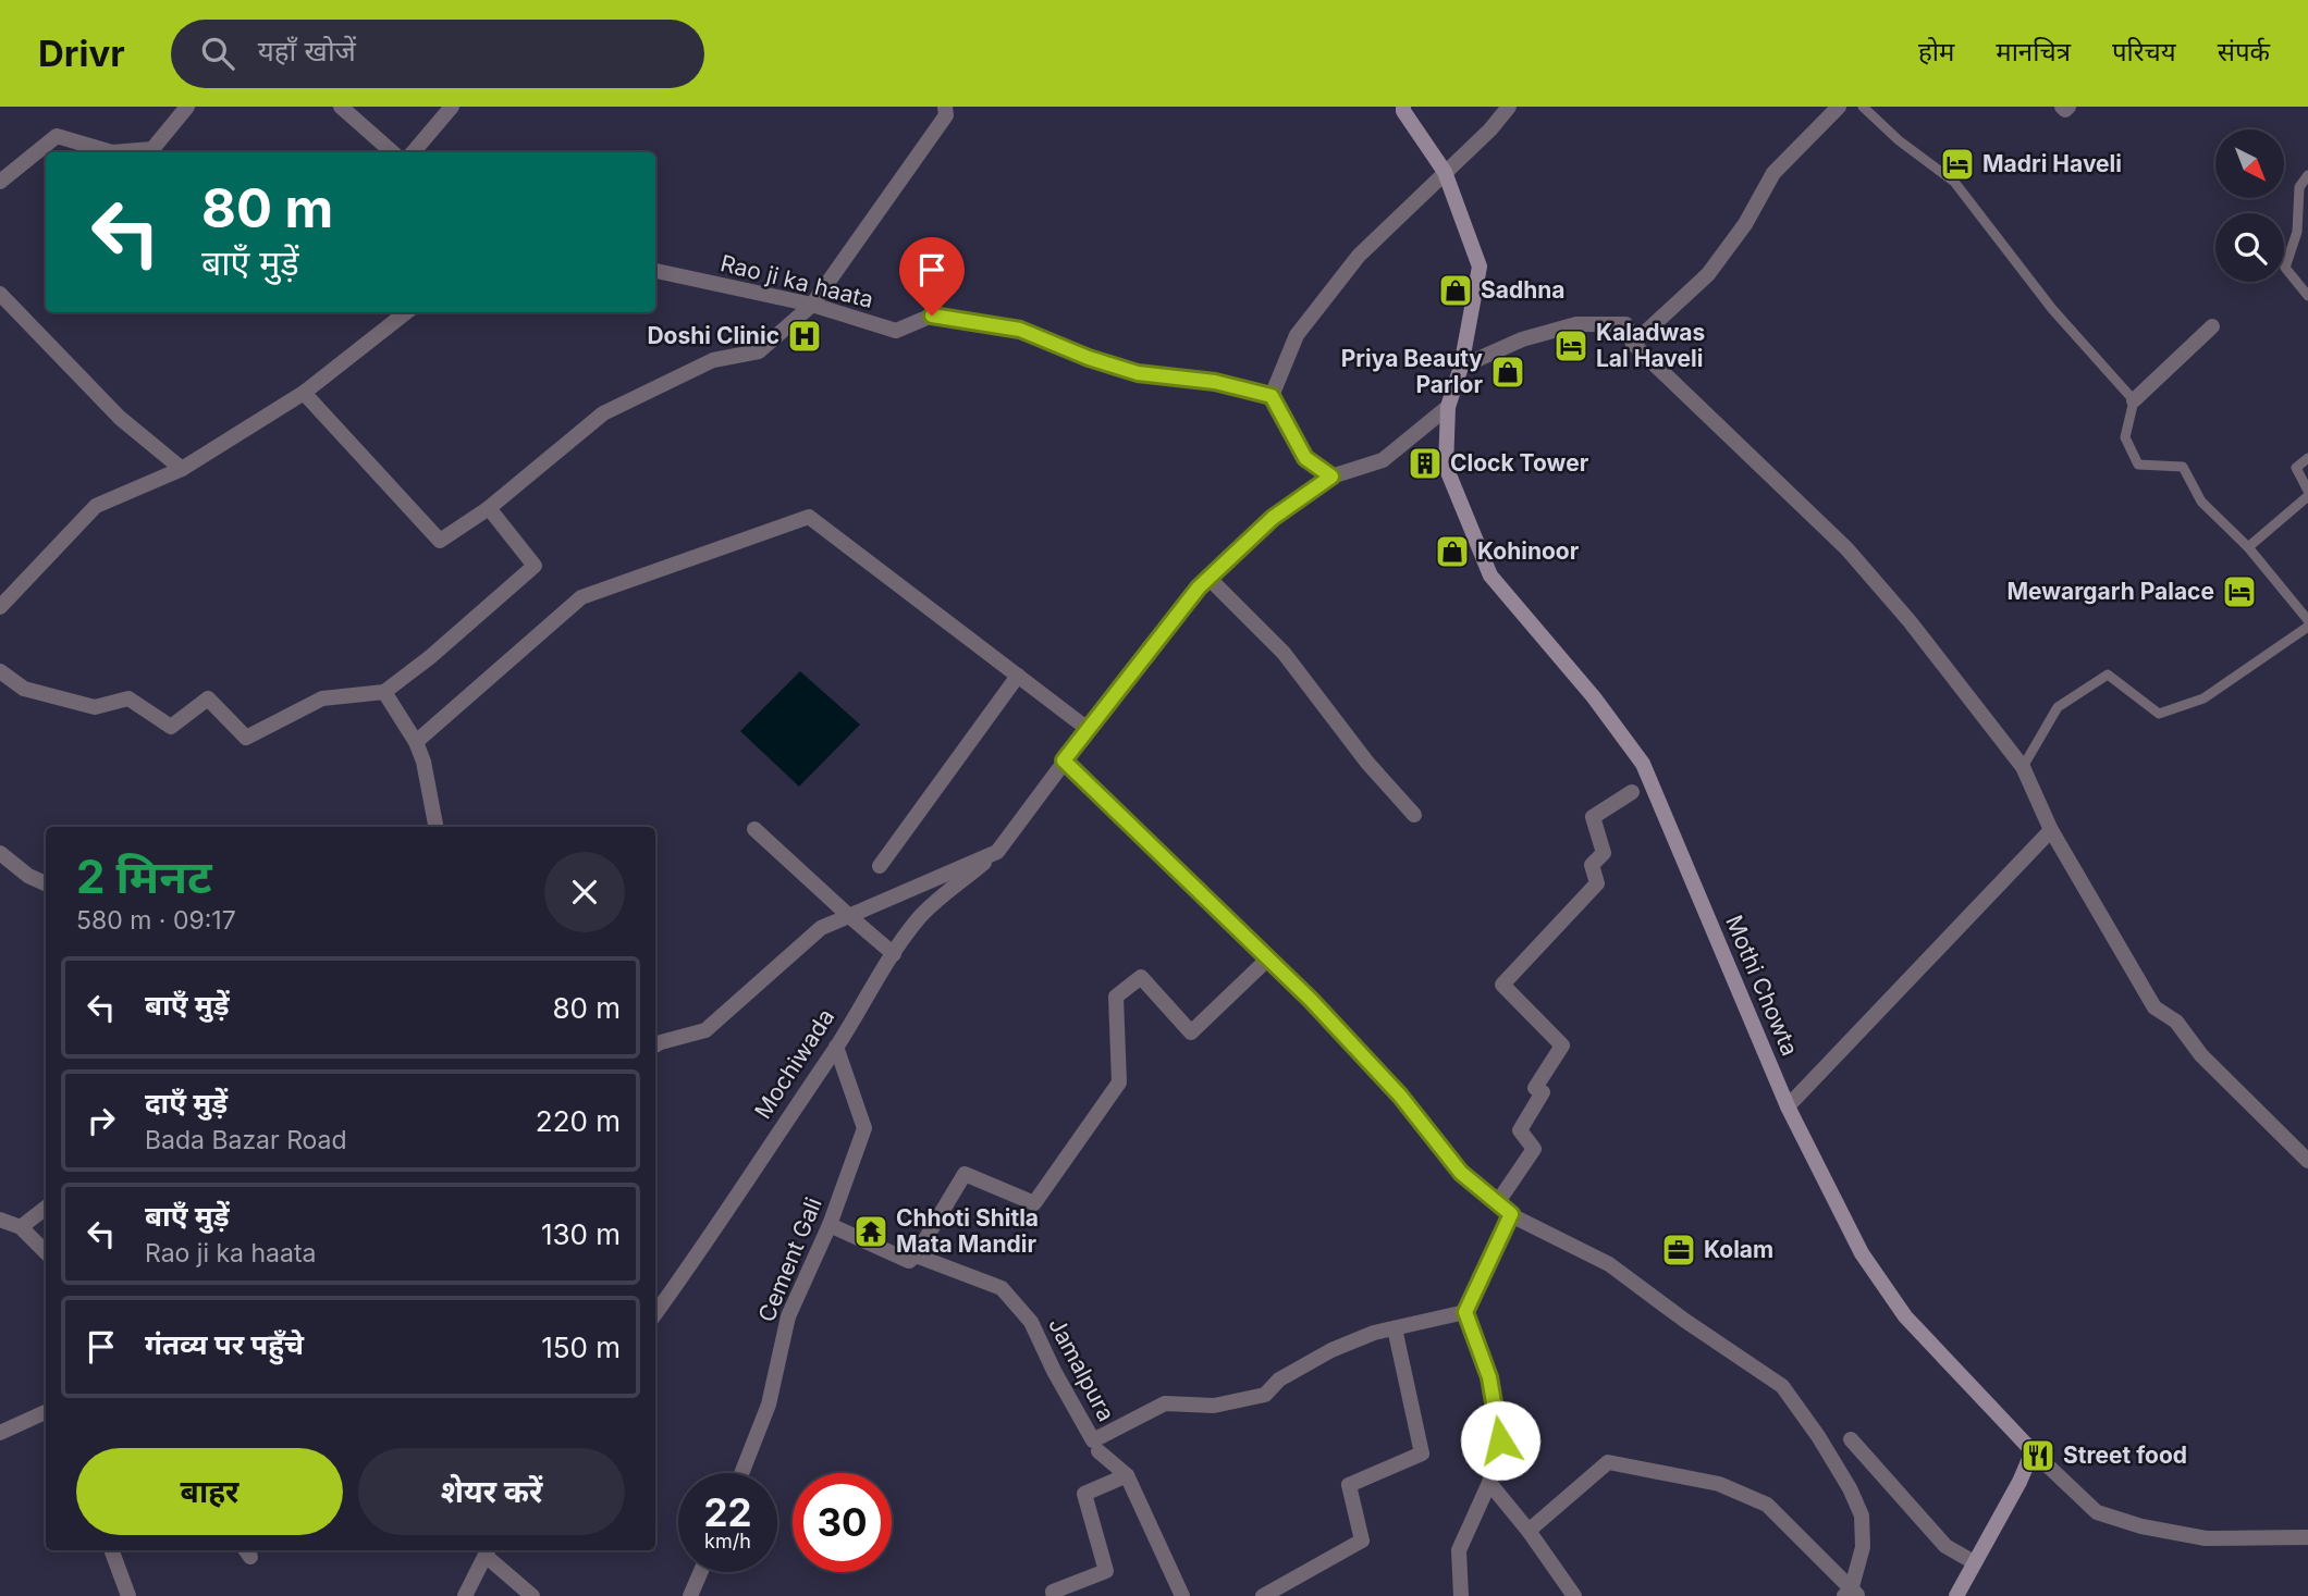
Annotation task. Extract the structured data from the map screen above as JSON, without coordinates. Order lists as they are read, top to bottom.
{
  "streets": {
    "main road": ["Mothi Chowta"],
    "street": [
      "Rao ji ka haata",
      "Mochiwada",
      "Cement Gali",
      "Jamalpura"
    ]
  },
  "crossings": [
    ["Mothi Chowta", "Mochiwada"],
    ["Mochiwada", "Cement Gali"],
    ["Cement Gali", "Jamalpura"]
  ],
  "places": {
    "hotel": ["Madri Haveli", "Kaladwas Lal Haveli", "Mewargarh Palace"],
    "shop": ["Sadhna", "Priya Beauty Parlor", "Kohinoor"],
    "hospital": ["Doshi Clinic"],
    "building": ["Clock Tower"],
    "temple": ["Chhoti Shitla Mata Mandir"],
    "office": ["Kolam"],
    "restaurant": ["Street food"]
  },
  "north": "bottom right",
  "page": {
    "header": "Drivr",
    "search": "यहाँ खोजें",
    "nav": [
      "होम",
      "मानचित्र",
      "परिचय",
      "संपर्क"
    ],
    "turn": ["80 m", "बाएँ मुड़ें"],
    "heading": ["2 मिनट", "580 m · 09:17"],
    "list": [
      {
        "name": "बाएँ मुड़ें",
        "value": "80 m"
      },
      {
        "name": "दाएँ मुड़ें",
        "note": "Bada Bazar Road",
        "value": "220 m"
      },
      {
        "name": "बाएँ मुड़ें",
        "note": "Rao ji ka haata",
        "value": "130 m"
      },
      {
        "name": "गंतव्य पर पहुँचे",
        "value": "150 m"
      }
    ],
    "buttons": ["बाहर", "शेयर करें"],
    "speed": "22 km/h",
    "limit": "30"
  }
}
